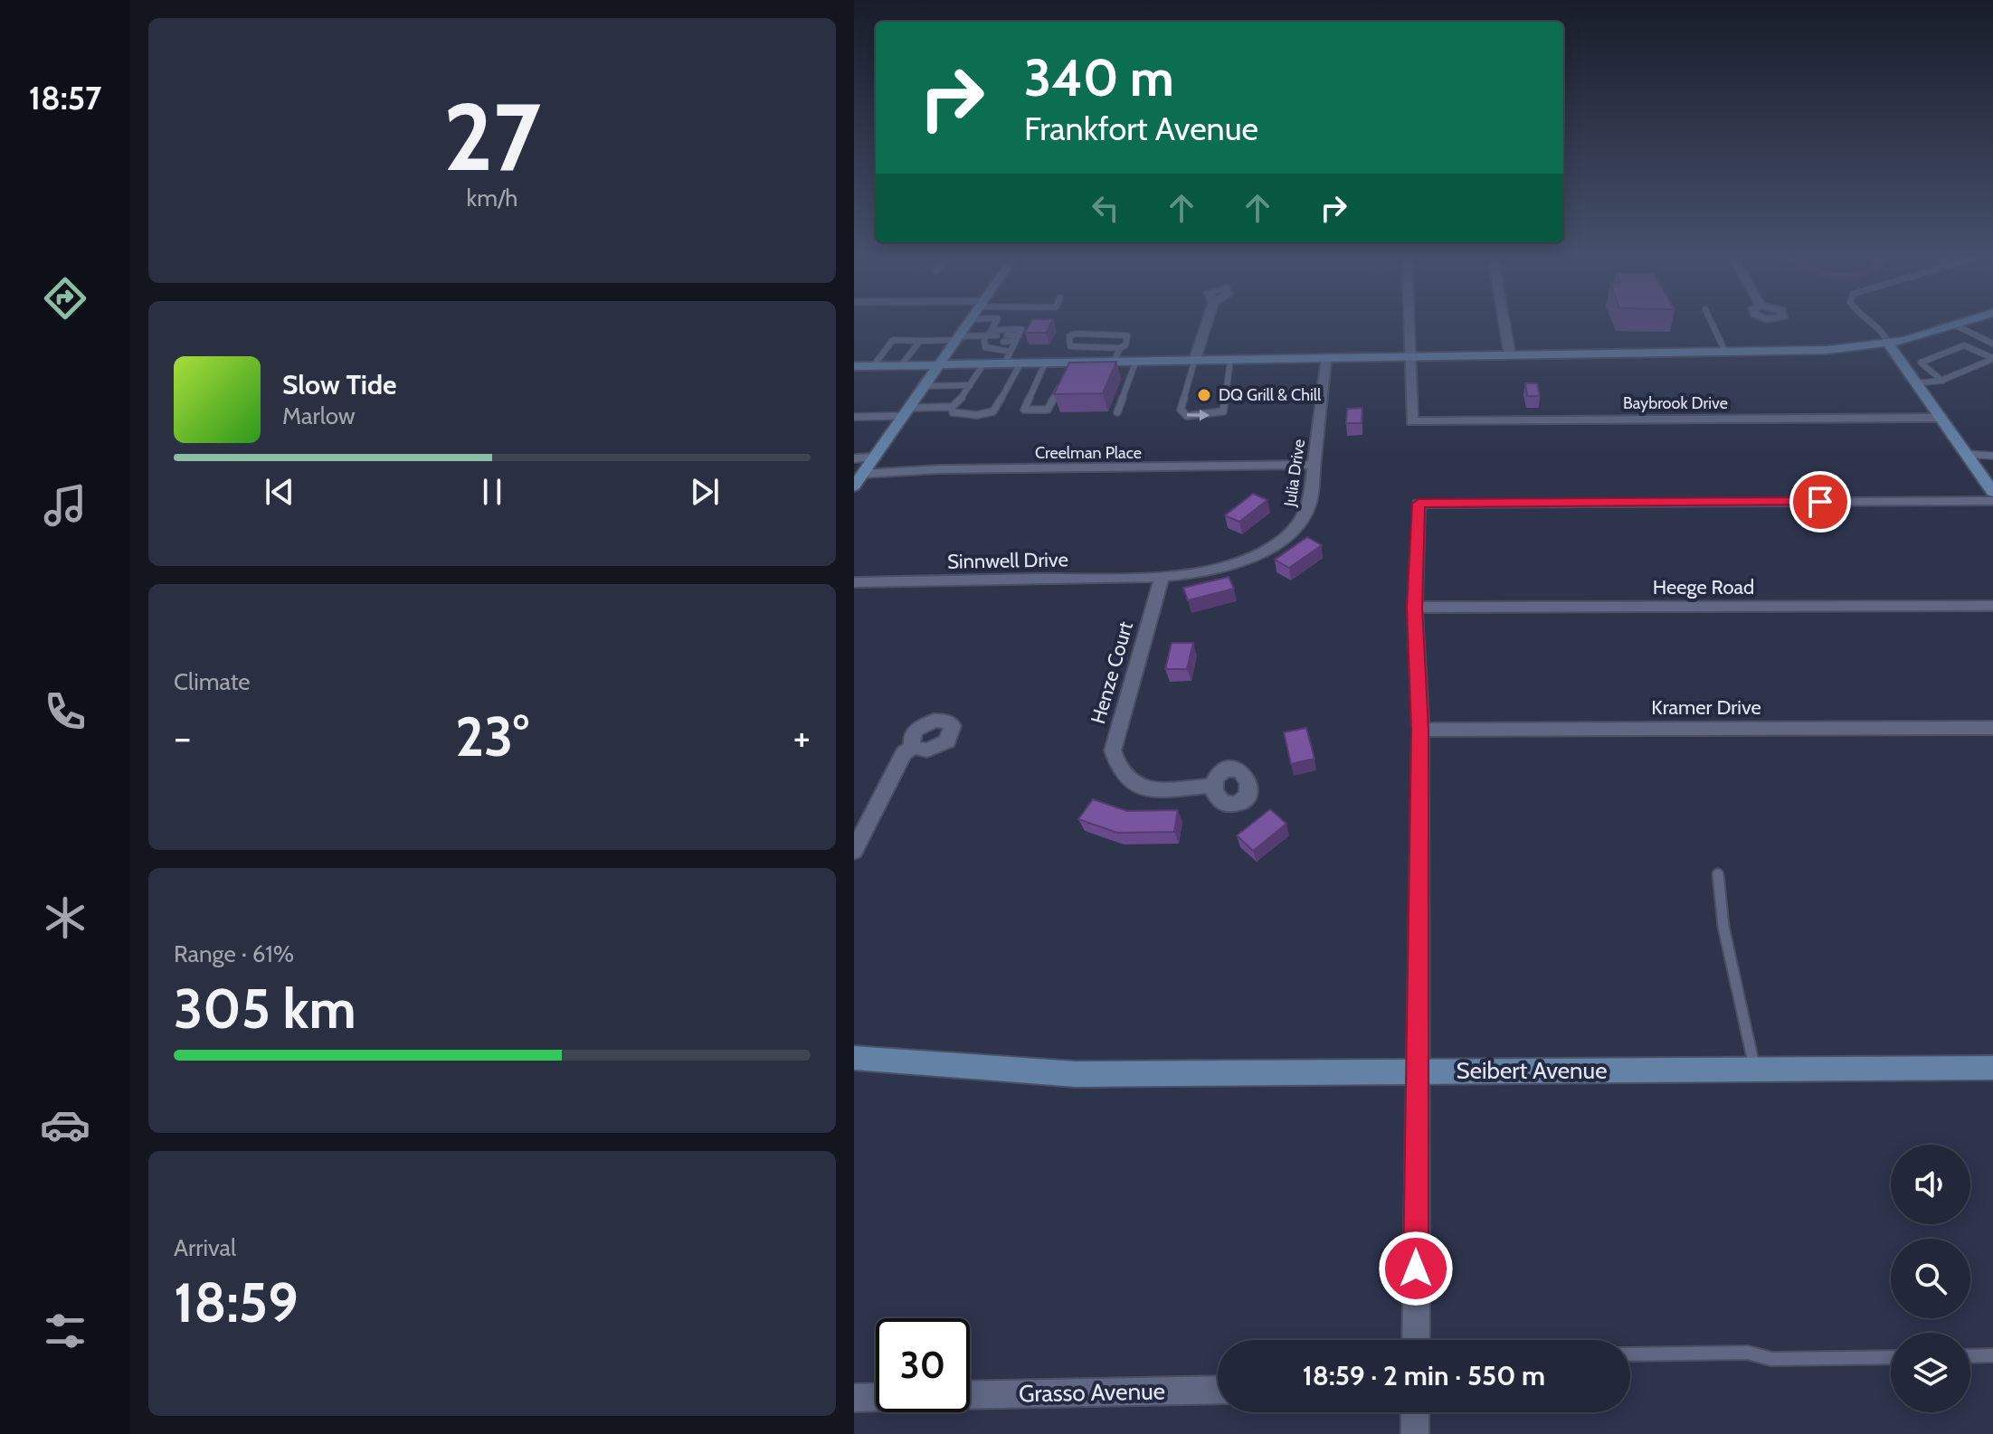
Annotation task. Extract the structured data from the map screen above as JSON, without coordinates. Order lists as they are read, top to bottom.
{
  "streets": {
    "main road": ["Seibert Avenue"],
    "street": [
      "Baybrook Drive",
      "Creelman Place",
      "Julia Drive",
      "Sinnwell Drive",
      "Heege Road",
      "Henze Court",
      "Kramer Drive",
      "Grasso Avenue"
    ]
  },
  "crossings": [
    ["Creelman Place", "Julia Drive"],
    ["Julia Drive", "Sinnwell Drive"],
    ["Julia Drive", "Henze Court"],
    ["Sinnwell Drive", "Henze Court"]
  ],
  "places": ["DQ Grill & Chill"],
  "page": {
    "tabs": "18:57",
    "tile": [
      ["27", "km/h"],
      "Climate",
      ["Range · 61%", "305 km"],
      ["Arrival", "18:59"]
    ],
    "turn": ["340 m", "Frankfort Avenue"],
    "song": ["Slow Tide", "Marlow"],
    "heat": ["−", "23°", "+"],
    "limit": "30",
    "trip": "18:59 · 2 min · 550 m"
  }
}
